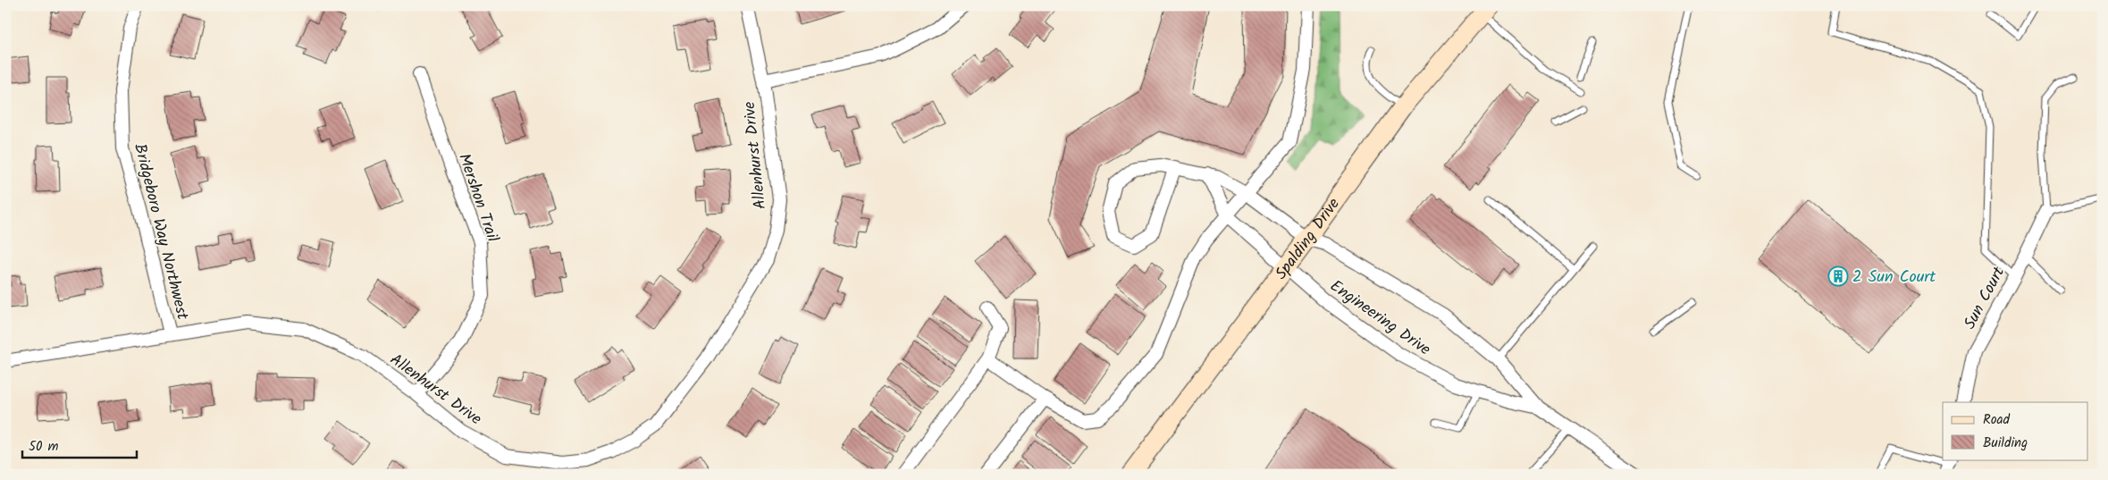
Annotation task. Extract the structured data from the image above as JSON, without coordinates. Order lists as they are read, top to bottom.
{
  "streets": {
    "main road": ["Spalding Drive"],
    "street": [
      "Allenhurst Drive",
      "Mershon Trail",
      "Bridgeboro Way Northwest",
      "Sun Court",
      "Engineering Drive"
    ]
  },
  "crossings": [
    ["Allenhurst Drive", "Mershon Trail"],
    ["Allenhurst Drive", "Bridgeboro Way Northwest"],
    ["Spalding Drive", "Engineering Drive"]
  ],
  "places": {
    "building": ["2 Sun Court"]
  },
  "legend": ["Road", "Building"],
  "scale_bar": "50 m"
}
